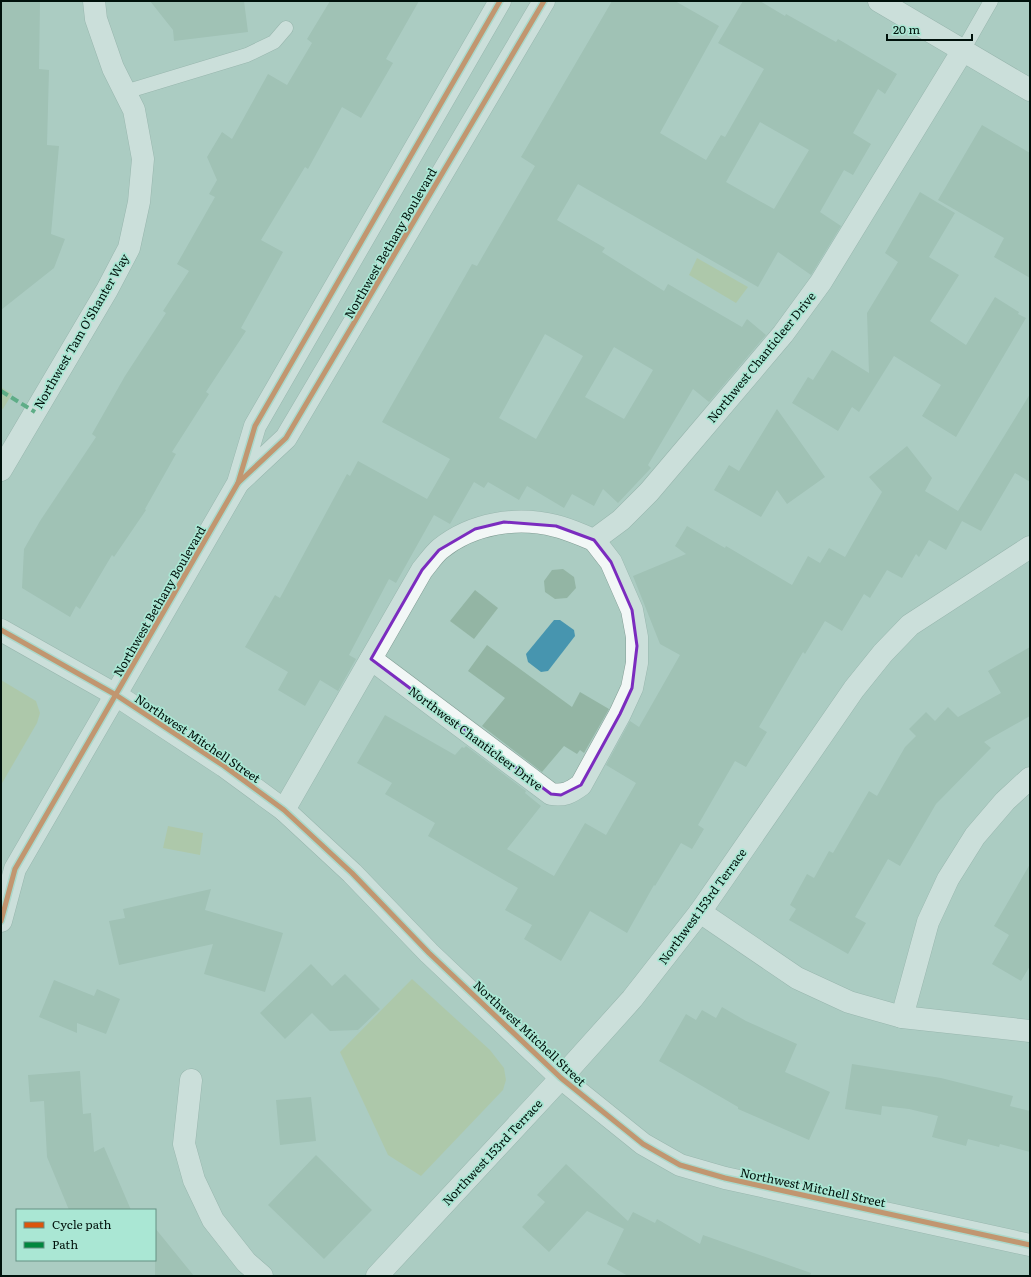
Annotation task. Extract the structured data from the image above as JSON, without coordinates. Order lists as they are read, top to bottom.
{
  "streets": {
    "street": [
      "Northwest Bethany Boulevard",
      "Northwest Tam O'Shanter Way",
      "Northwest Chanticleer Drive",
      "Northwest Mitchell Street",
      "Northwest 153rd Terrace"
    ]
  },
  "crossings": [
    ["Northwest Bethany Boulevard", "Northwest Mitchell Street"],
    ["Northwest Mitchell Street", "Northwest 153rd Terrace"]
  ],
  "legend": ["Cycle path", "Path"],
  "scale_bar": "20 m"
}
